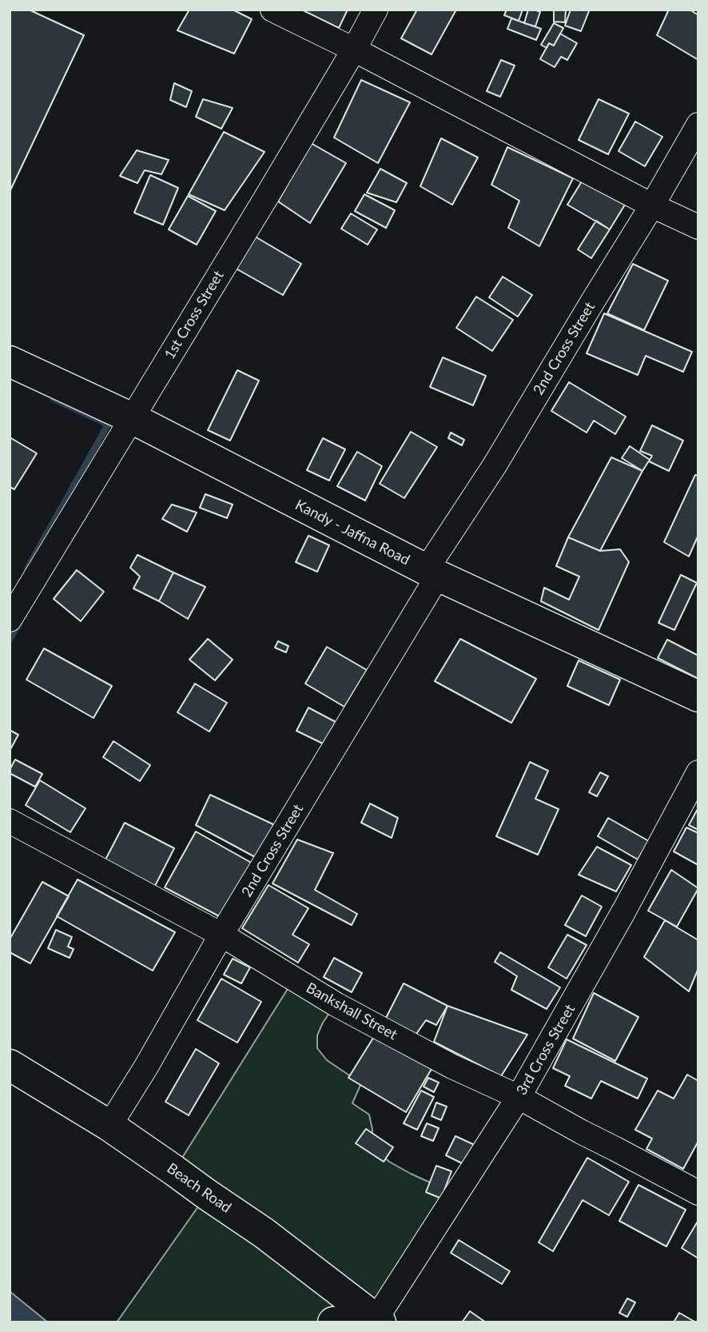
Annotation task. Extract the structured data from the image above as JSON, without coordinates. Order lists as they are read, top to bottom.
{
  "streets": {
    "main road": ["Kandy - Jaffna Road", "Beach Road"],
    "street": [
      "1st Cross Street",
      "2nd Cross Street",
      "Bankshall Street",
      "3rd Cross Street"
    ]
  },
  "crossings": [
    ["1st Cross Street", "Kandy - Jaffna Road"],
    ["2nd Cross Street", "Kandy - Jaffna Road"],
    ["2nd Cross Street", "Bankshall Street"],
    ["2nd Cross Street", "Beach Road"],
    ["Bankshall Street", "3rd Cross Street"],
    ["3rd Cross Street", "Beach Road"]
  ]
}
